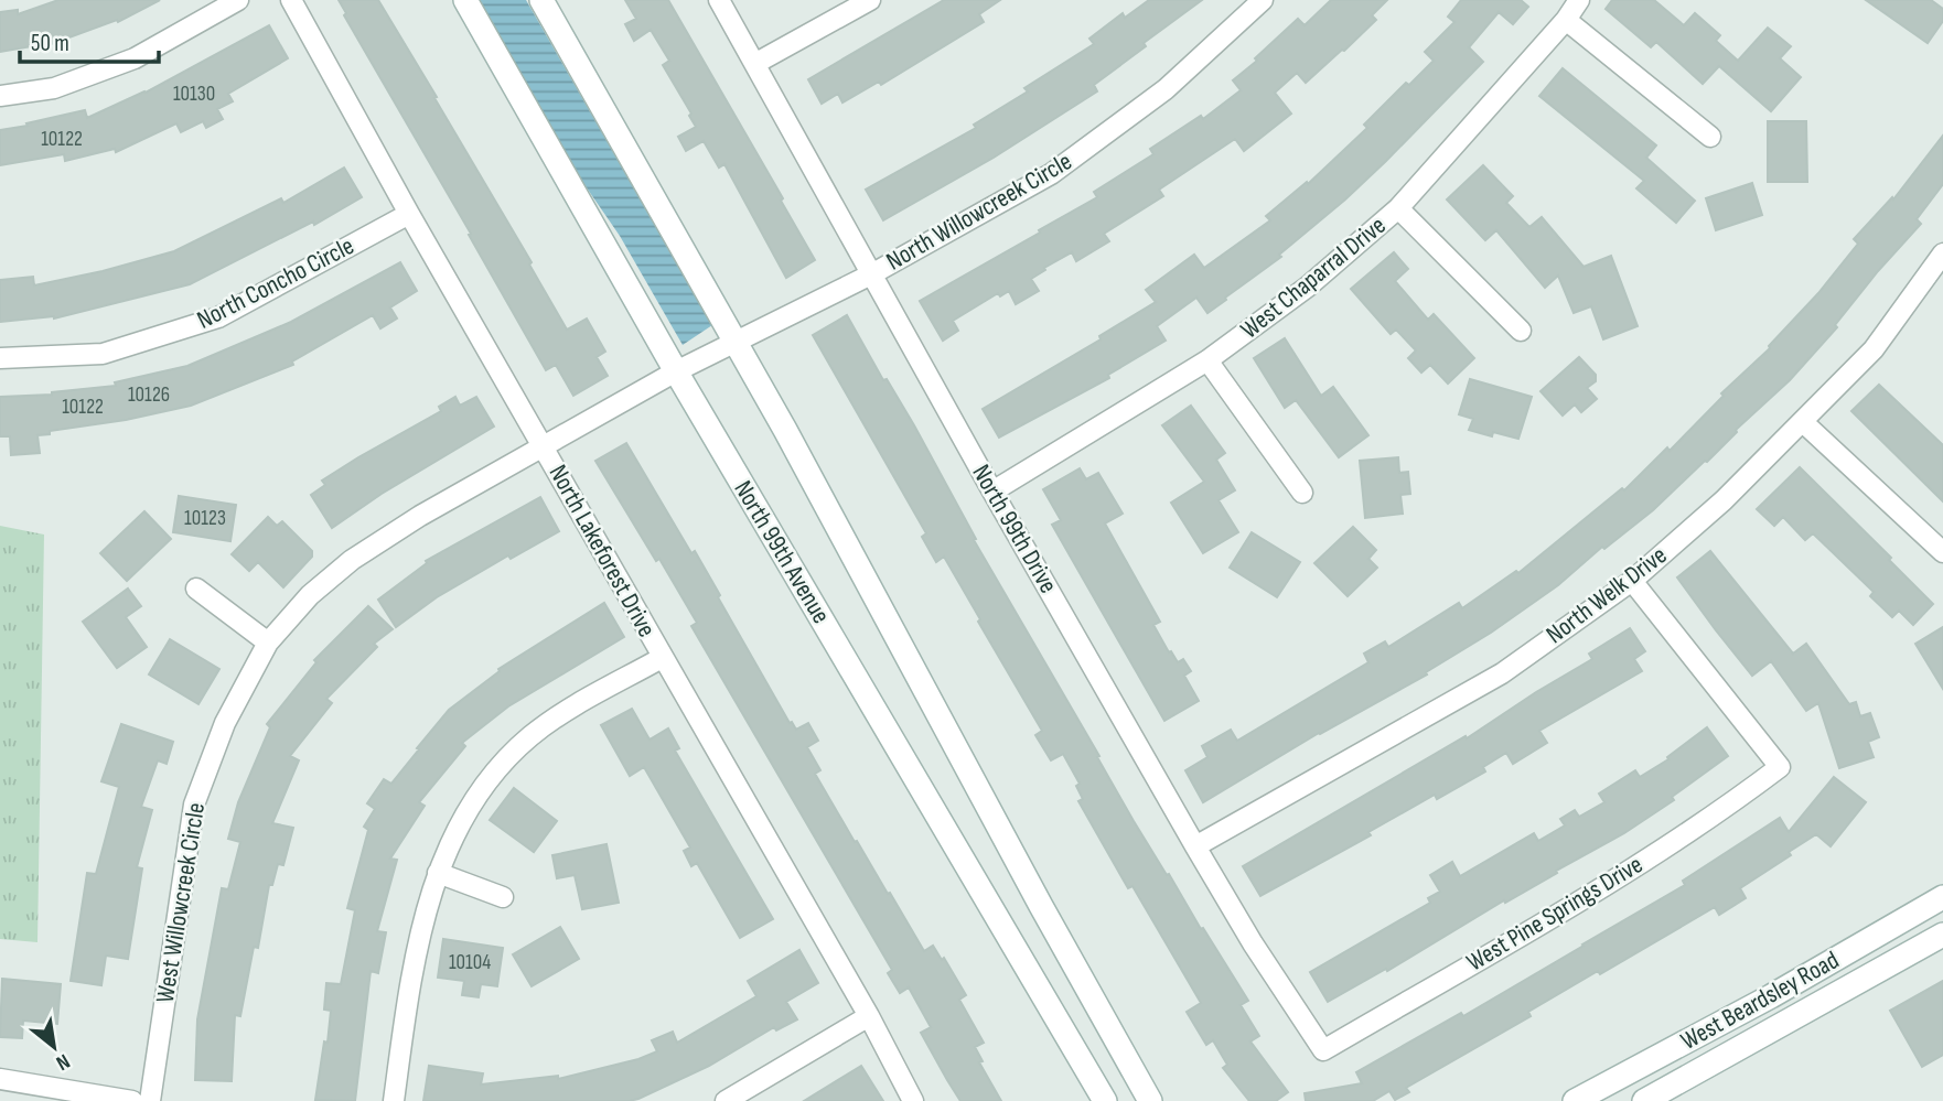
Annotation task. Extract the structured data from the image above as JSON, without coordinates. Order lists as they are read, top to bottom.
{
  "streets": {
    "main road": ["North 99th Avenue", "West Beardsley Road"],
    "street": [
      "North Willowcreek Circle",
      "West Chaparral Drive",
      "North Concho Circle",
      "North 99th Drive",
      "North Lakeforest Drive",
      "North Welk Drive",
      "West Willowcreek Circle",
      "West Pine Springs Drive"
    ]
  },
  "crossings": [
    ["North Willowcreek Circle", "North 99th Drive"],
    ["North Willowcreek Circle", "West Willowcreek Circle"],
    ["West Chaparral Drive", "North 99th Drive"],
    ["North Concho Circle", "North Lakeforest Drive"],
    ["North 99th Drive", "North Welk Drive"],
    ["North 99th Drive", "West Pine Springs Drive"],
    ["North Lakeforest Drive", "West Willowcreek Circle"],
    ["North 99th Avenue", "West Willowcreek Circle"],
    ["North Welk Drive", "West Pine Springs Drive"]
  ],
  "house_numbers": [
    "10130",
    "10122",
    "10126",
    "10122",
    "10123",
    "10104"
  ],
  "scale_bar": "50 m",
  "north": "bottom right"
}
